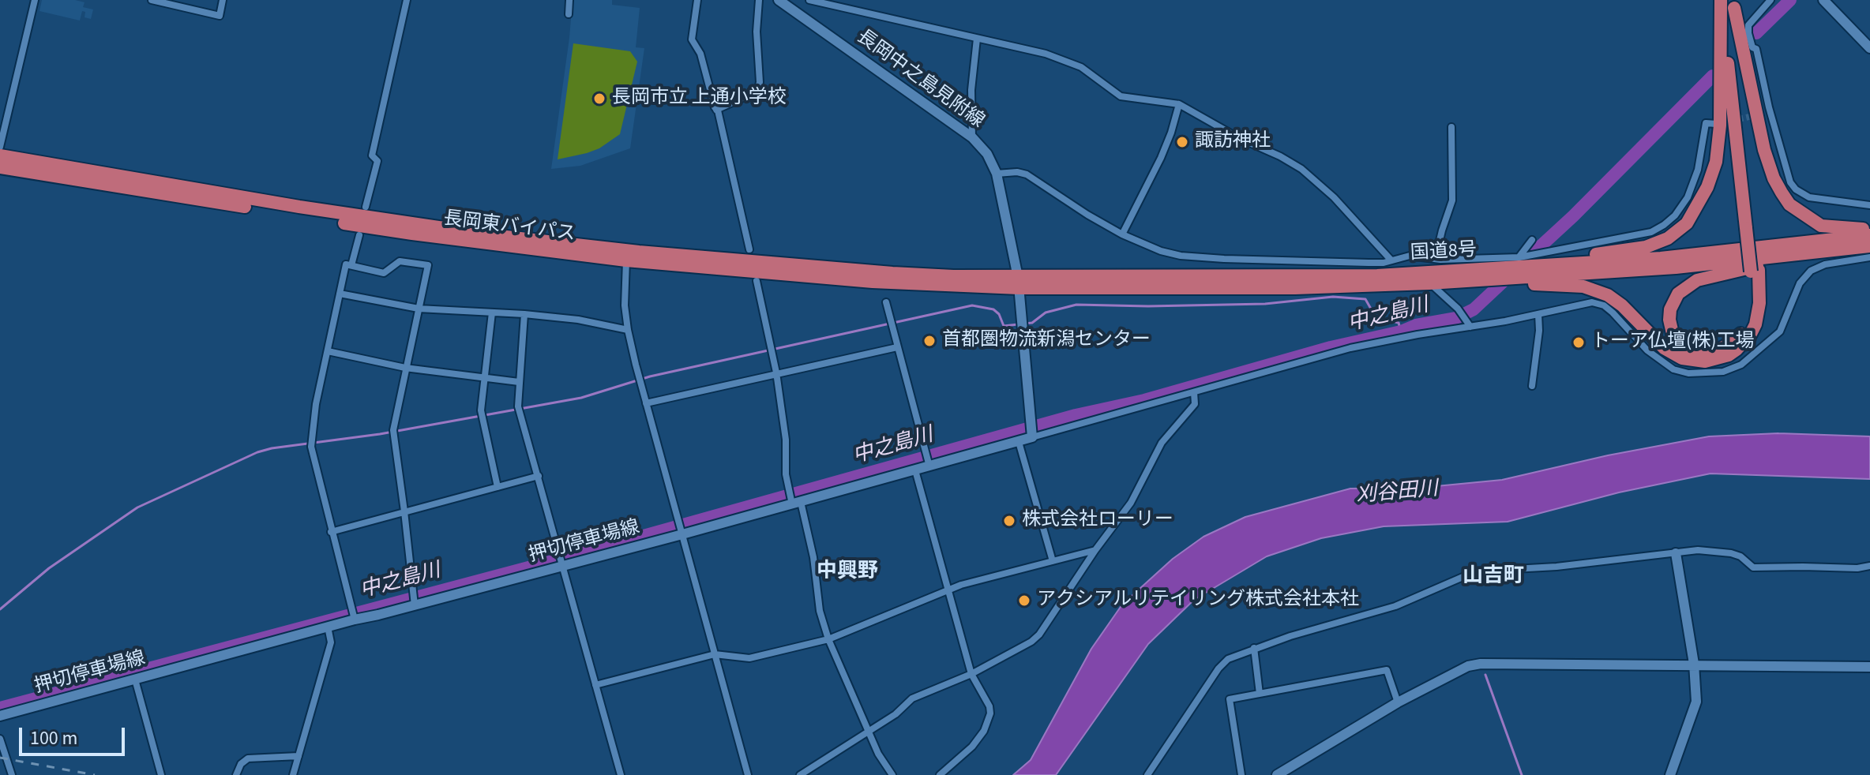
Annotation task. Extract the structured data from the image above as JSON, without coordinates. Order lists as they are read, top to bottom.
{
  "streets": {
    "highway": ["長岡東バイパス", "国道8号"],
    "main road": ["長岡中之島見附線", "押切停車場線"]
  },
  "crossings": [
    ["長岡中之島見附線", "長岡東バイパス"],
    ["長岡中之島見附線", "国道8号"],
    ["長岡東バイパス", "国道8号"]
  ],
  "districts": ["中興野", "山吉町"],
  "water": ["中之島川", "刈谷田川"],
  "places": [
    "長岡市立 上通小学校",
    "諏訪神社",
    "首都圏物流新潟センター",
    "トーア仏壇(株)工場",
    "株式会社ローリー",
    "アクシアルリテイリング株式会社本社"
  ],
  "scale_bar": "100 m"
}
